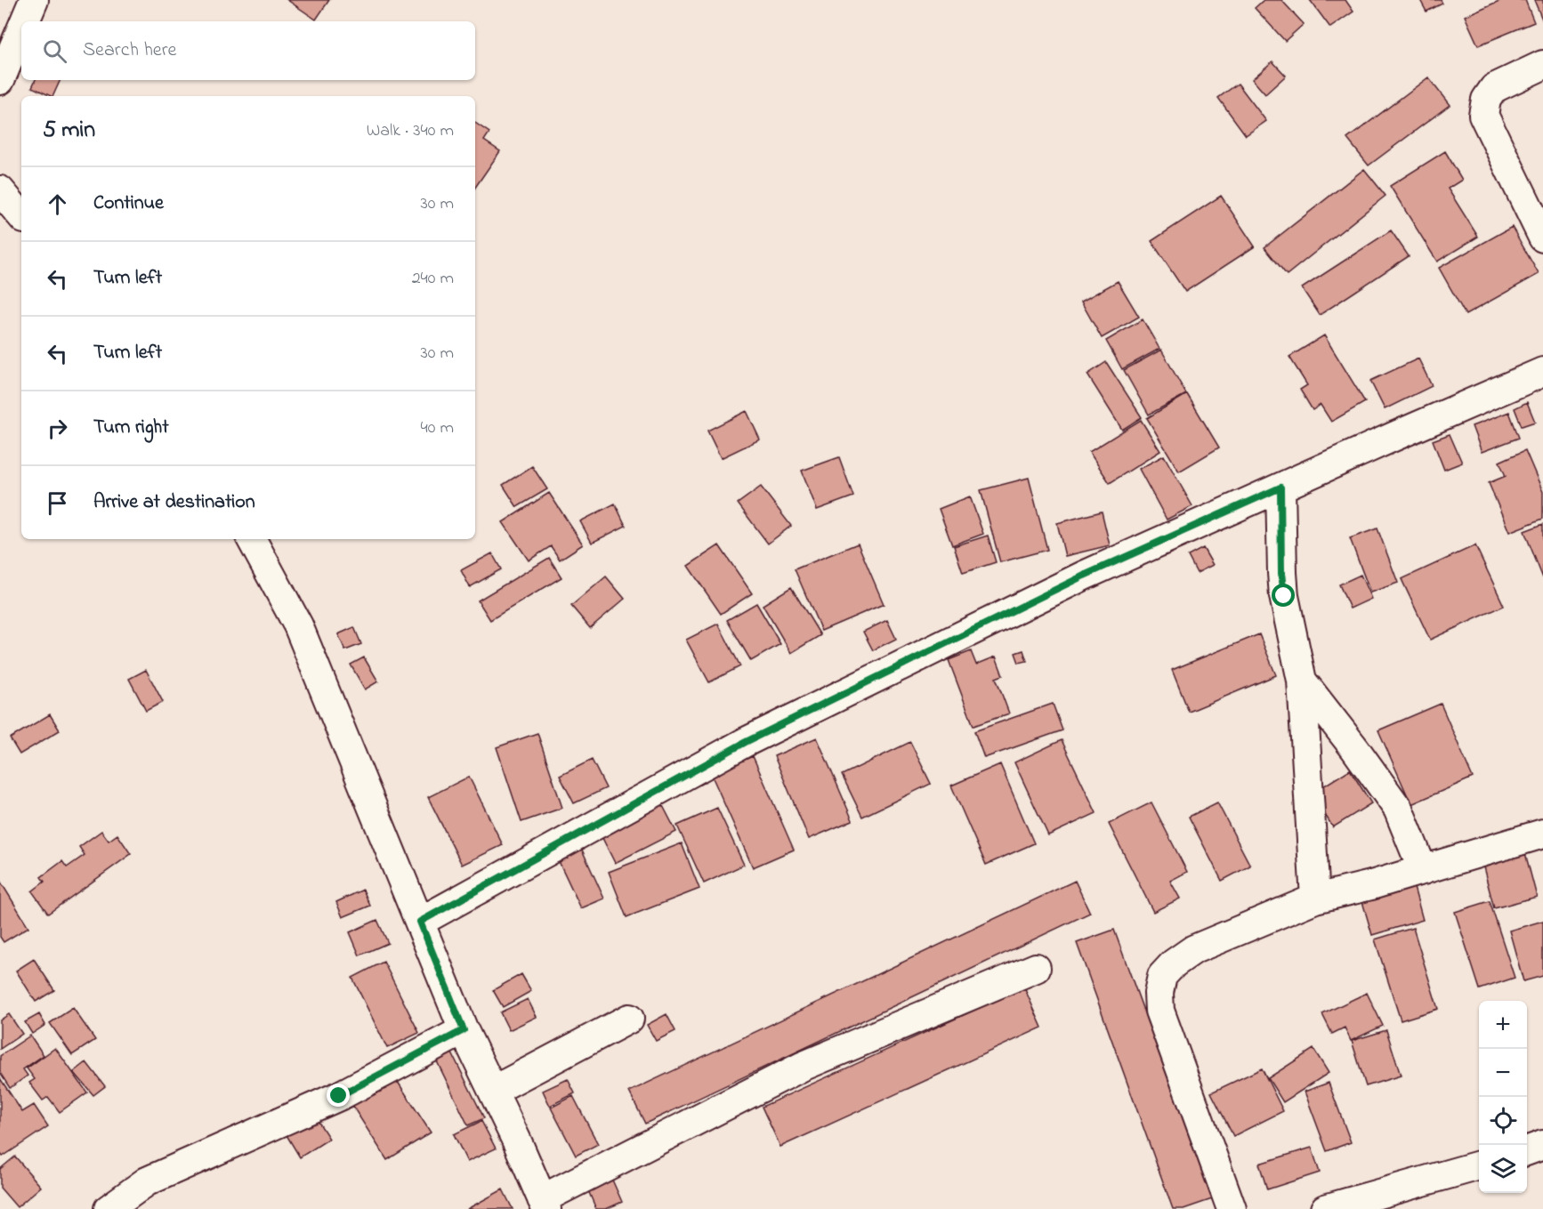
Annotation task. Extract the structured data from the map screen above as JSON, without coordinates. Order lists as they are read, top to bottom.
{
  "page": {
    "search": "Search here",
    "heading": ["5 min", "Walk · 340 m"],
    "list": [
      ["Continue", "30 m"],
      ["Turn left", "240 m"],
      ["Turn left", "30 m"],
      ["Turn right", "40 m"],
      "Arrive at destination"
    ],
    "map_buttons": ["+", "−"]
  }
}
